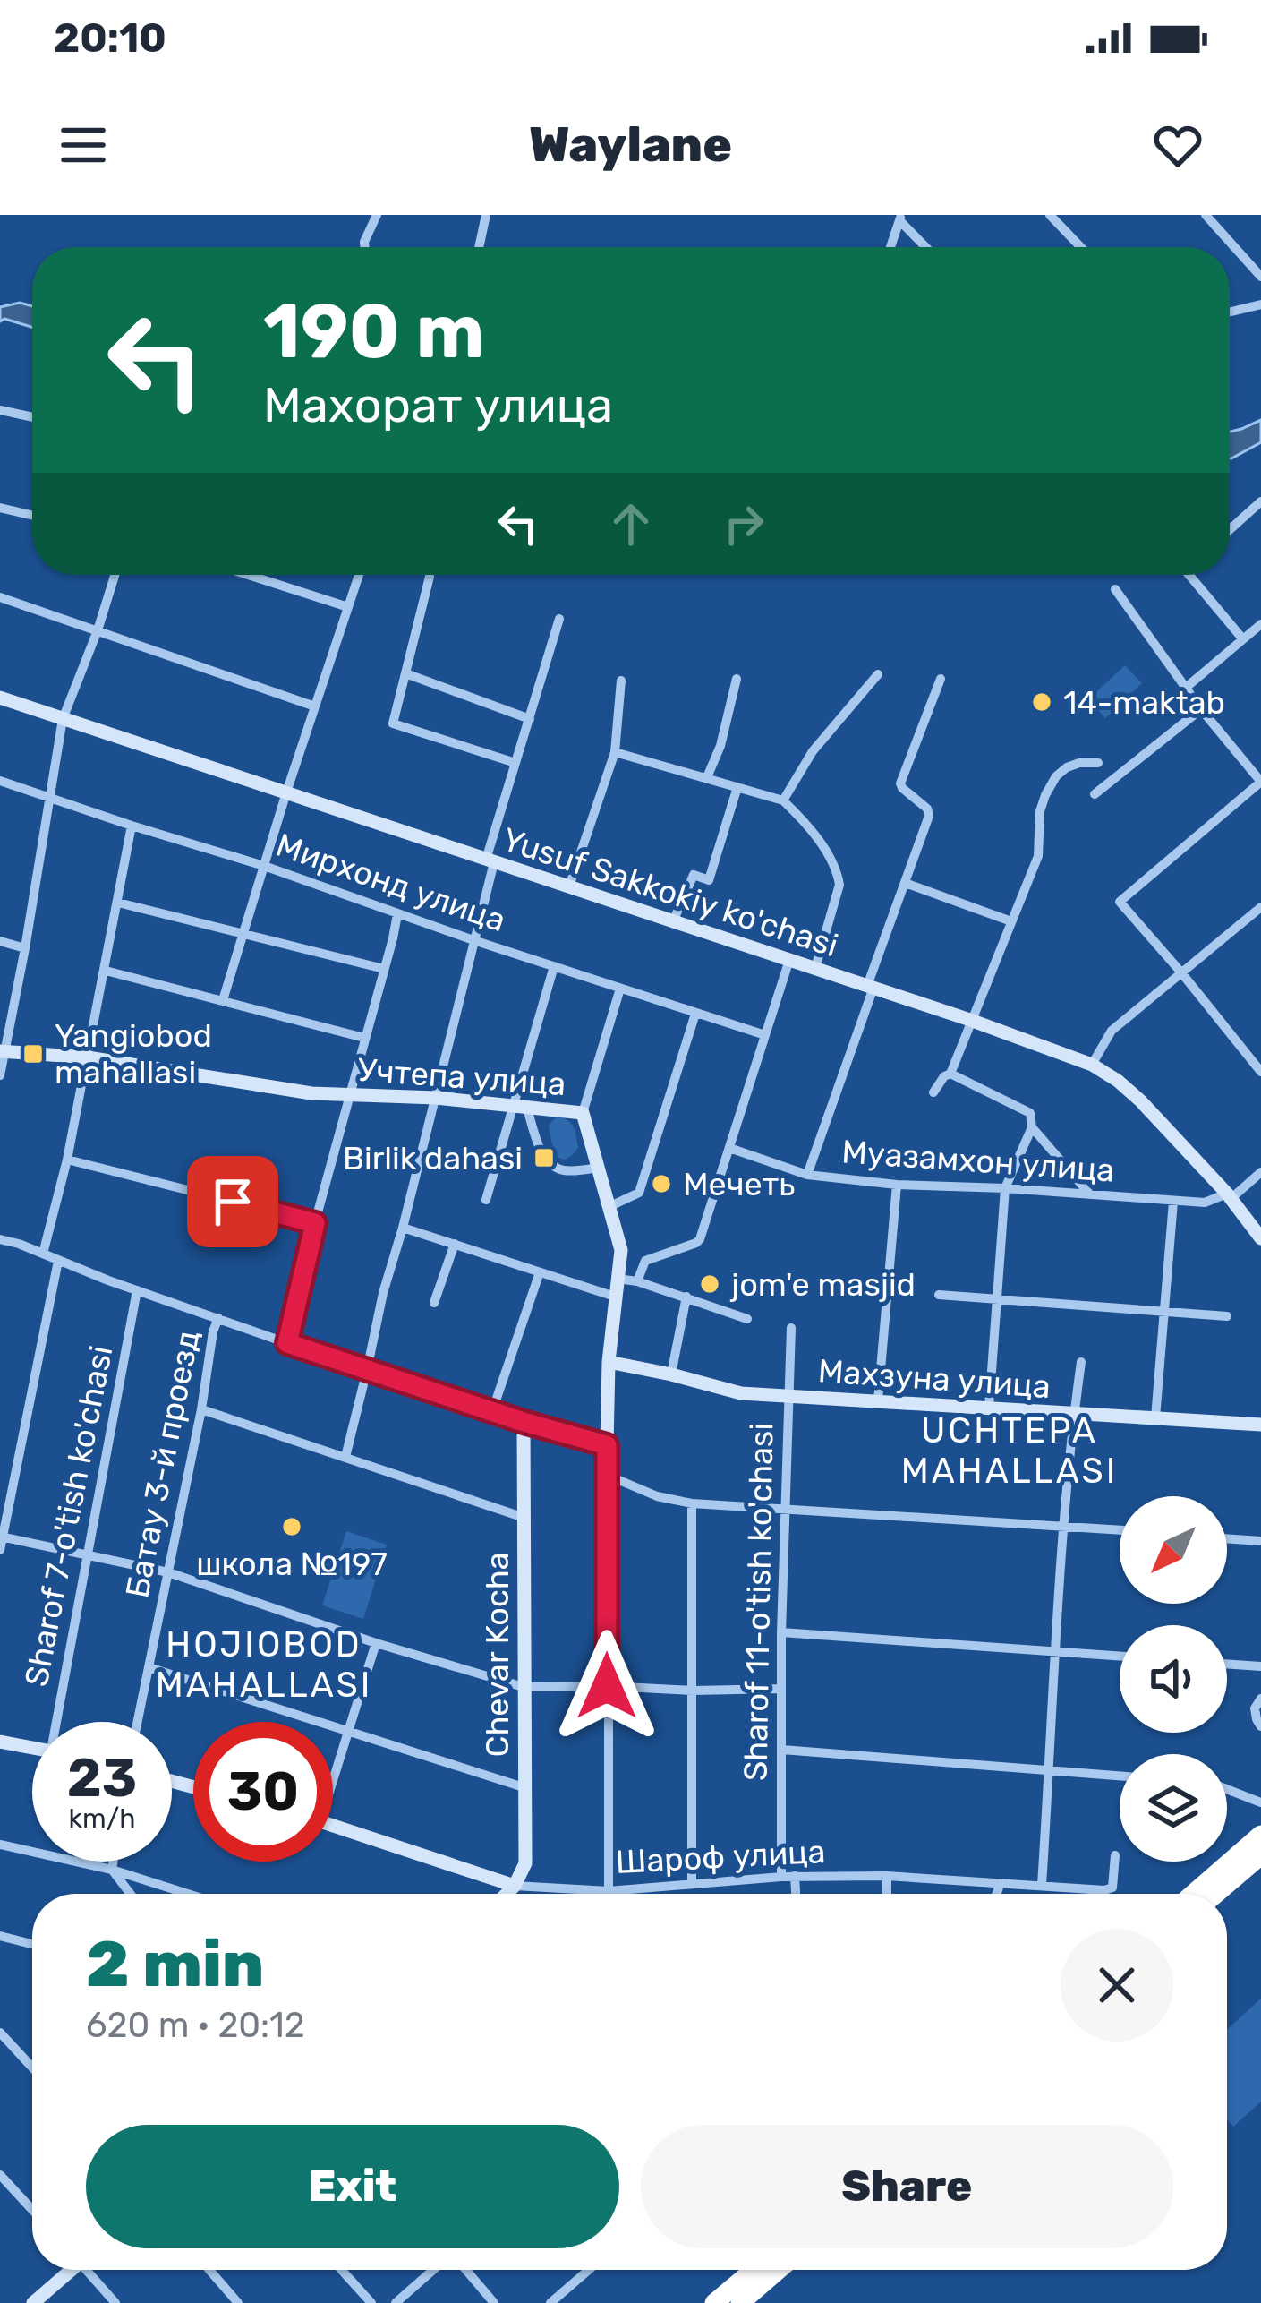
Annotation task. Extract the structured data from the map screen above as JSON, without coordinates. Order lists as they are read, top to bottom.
{
  "streets": {
    "street": [
      "Мирхонд улица",
      "Yusuf Sakkokiy ko'chasi",
      "Учтепа улица",
      "Муазамхон улица",
      "Махзуна улица",
      "Батау 3-й проезд",
      "Sharof 7-o'tish ko'chasi",
      "Sharof 11-o'tish ko'chasi",
      "Chevar Kocha",
      "Шароф улица"
    ]
  },
  "crossings": [
    ["Yusuf Sakkokiy ko'chasi", "Муазамхон улица"],
    ["Учтепа улица", "Махзуна улица"],
    ["Махзуна улица", "Sharof 11-o'tish ko'chasi"],
    ["Sharof 11-o'tish ko'chasi", "Шароф улица"],
    ["Chevar Kocha", "Шароф улица"]
  ],
  "districts": ["UCHTEPA MAHALLASI", "HOJIOBOD MAHALLASI"],
  "places": {
    "other": [
      "14-maktab",
      "Мечеть",
      "jom'e masjid",
      "школа №197"
    ],
    "transit": ["Yangiobod mahallasi", "Birlik dahasi"]
  },
  "north": "bottom left",
  "page": {
    "status": "20:10",
    "header": "Waylane",
    "turn": ["190 m", "Махорат улица"],
    "speed": "23 km/h",
    "limit": "30",
    "heading": ["2 min", "620 m · 20:12"],
    "buttons": ["Exit", "Share"]
  }
}
